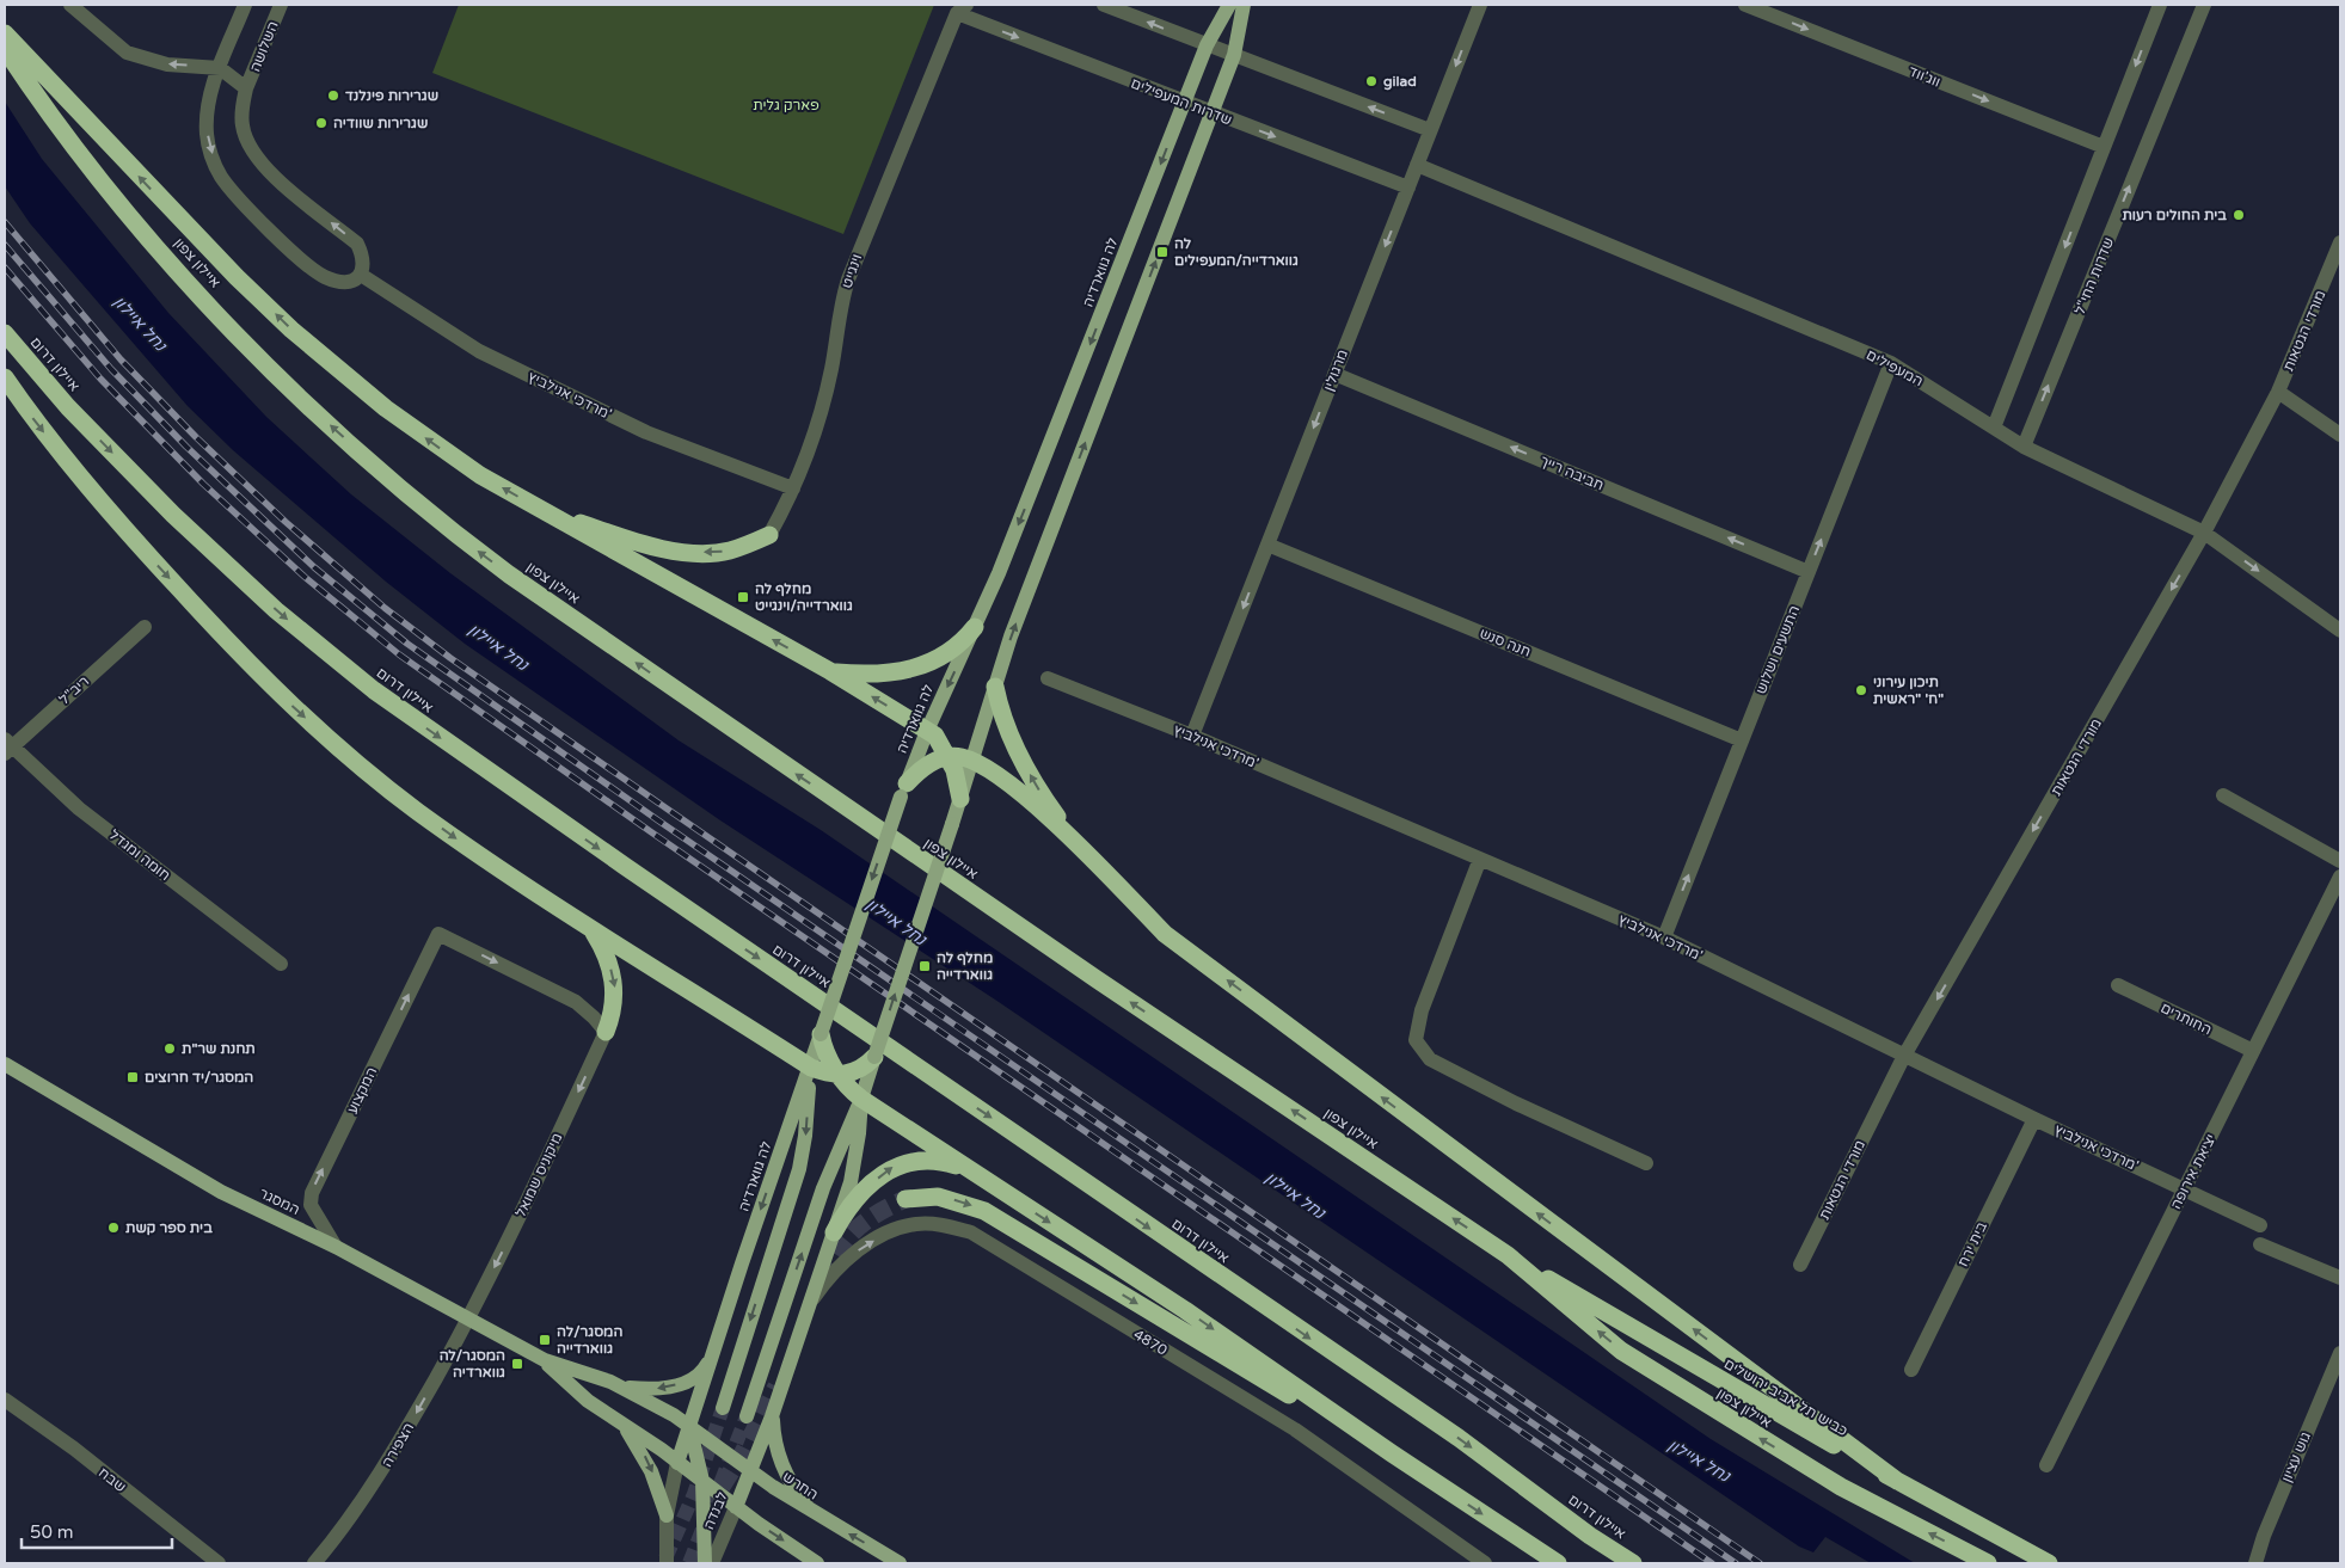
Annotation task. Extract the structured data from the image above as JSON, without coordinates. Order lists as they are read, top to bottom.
{
  "streets": {
    "highway": ["איילון צפון", "איילון דרום", "כביש תל אביב ירושלים"],
    "main road": [
      "לה גווארדיה",
      "המסגר",
      "החרש",
      "לבנדה"
    ],
    "street": [
      "השלושה",
      "ווג'ווד",
      "שדרות המעפילים",
      "וינגייט",
      "שדרות החי\"ל",
      "מורדי הגטאות",
      "המעפילים",
      "מרגולין",
      "מרדכי אנילביץ'",
      "חביבה רייך",
      "חנה סנש",
      "התשעים ושלוש",
      "ריב\"ל",
      "חומה ומגדל",
      "החותרים",
      "המקצוע",
      "יציאת אירופה",
      "מיקוניס שמואל",
      "בית ירח",
      "4870",
      "הצפירה",
      "גוש עציון",
      "שבח"
    ]
  },
  "crossings": [
    ["שדרות המעפילים", "וינגייט"],
    ["שדרות המעפילים", "לה גווארדיה"],
    ["שדרות המעפילים", "מרגולין"],
    ["איילון צפון", "כביש תל אביב ירושלים"],
    ["וינגייט", "מרדכי אנילביץ'"],
    ["לה גווארדיה", "המסגר"],
    ["לה גווארדיה", "החרש"],
    ["שדרות החי\"ל", "המעפילים"],
    ["מורדי הגטאות", "המעפילים"],
    ["מורדי הגטאות", "מרדכי אנילביץ'"],
    ["המעפילים", "מרגולין"],
    ["המעפילים", "התשעים ושלוש"],
    ["מרגולין", "מרדכי אנילביץ'"],
    ["מרגולין", "חביבה רייך"],
    ["מרגולין", "חנה סנש"],
    ["מרדכי אנילביץ'", "התשעים ושלוש"],
    ["מרדכי אנילביץ'", "יציאת אירופה"],
    ["מרדכי אנילביץ'", "בית ירח"],
    ["חביבה רייך", "התשעים ושלוש"],
    ["חנה סנש", "התשעים ושלוש"],
    ["ריב\"ל", "חומה ומגדל"],
    ["החותרים", "יציאת אירופה"],
    ["המקצוע", "מיקוניס שמואל"],
    ["המקצוע", "המסגר"],
    ["מיקוניס שמואל", "המסגר"],
    ["מיקוניס שמואל", "הצפירה"],
    ["המסגר", "הצפירה"],
    ["המסגר", "החרש"],
    ["החרש", "לבנדה"]
  ],
  "one_way": [
    "ווג'ווד",
    "מורדי הגטאות",
    "מרגולין",
    "חביבה רייך",
    "התשעים ושלוש",
    "מיקוניס שמואל",
    "4870",
    "הצפירה",
    "החרש"
  ],
  "water": ["נחל איילון"],
  "parks": ["פארק גלית"],
  "places": {
    "other": [
      "gilad",
      "שגרירות פינלנד",
      "שגרירות שוודיה",
      "בית החולים רעות",
      "תיכון עירוני ח' \"ראשית\"",
      "תחנת שר\"ת",
      "בית ספר קשת"
    ],
    "transit": [
      "לה גווארדייה/המעפילים",
      "מחלף לה גווארדייה/וינגייט",
      "מחלף לה גווארדייה",
      "המסגר/יד חרוצים",
      "המסגר/לה גווארדייה",
      "המסגר/לה גווארדיה"
    ]
  },
  "scale_bar": "50 m"
}
